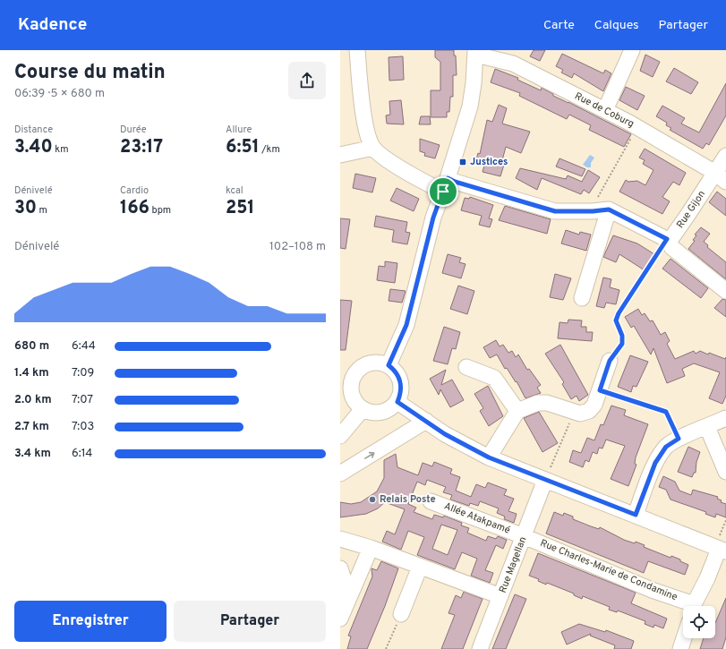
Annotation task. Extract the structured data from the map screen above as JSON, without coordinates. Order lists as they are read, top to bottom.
{
  "streets": {
    "street": [
      "Rue de Coburg",
      "Rue Gijon",
      "Allée Atakpamé",
      "Rue Magellan",
      "Rue Charles-Marie de Condamine"
    ]
  },
  "crossings": [
    ["Rue de Coburg", "Rue Gijon"],
    ["Allée Atakpamé", "Rue Magellan"],
    ["Allée Atakpamé", "Rue Charles-Marie de Condamine"],
    ["Rue Magellan", "Rue Charles-Marie de Condamine"]
  ],
  "places": {
    "transit": ["Justices"],
    "other": ["Relais Poste"]
  },
  "page": {
    "header": "Kadence",
    "nav": ["Carte", "Calques", "Partager"],
    "heading": ["Course du matin", "06:39 · 5 × 680 m"],
    "stats": [
      ["Distance", "3.40 km"],
      ["Durée", "23:17"],
      ["Allure", "6:51 /km"],
      ["Dénivelé", "30 m"],
      ["Cardio", "166 bpm"],
      ["kcal", "251"]
    ],
    "chart": ["Dénivelé", "102–108 m"],
    "list": [
      {
        "name": "680 m",
        "note": "6:44"
      },
      {
        "name": "1.4 km",
        "note": "7:09"
      },
      {
        "name": "2.0 km",
        "note": "7:07"
      },
      {
        "name": "2.7 km",
        "note": "7:03"
      },
      {
        "name": "3.4 km",
        "note": "6:14"
      }
    ],
    "buttons": ["Enregistrer", "Partager"]
  }
}
